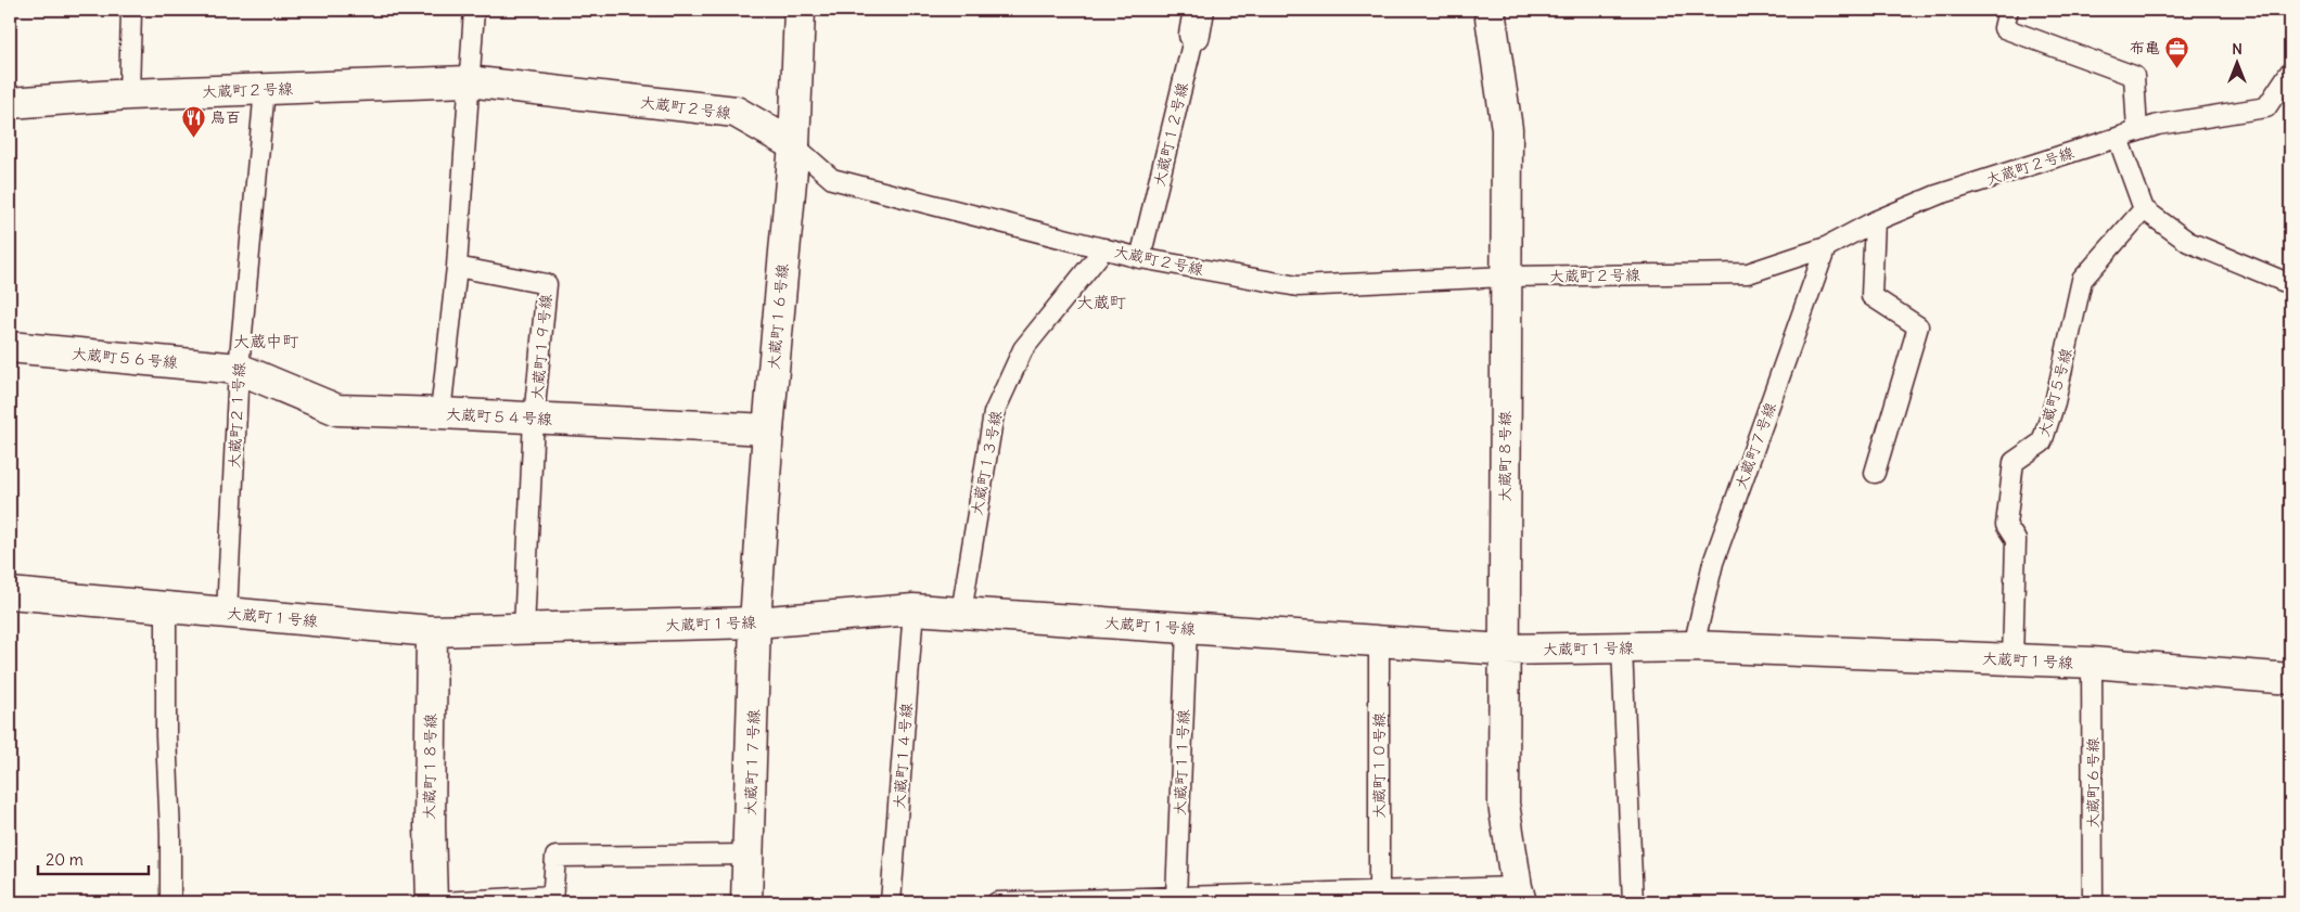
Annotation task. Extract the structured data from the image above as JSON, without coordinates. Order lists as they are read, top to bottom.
{
  "streets": {
    "street": [
      "大蔵町２号線",
      "大蔵町１６号線",
      "大蔵町５６号線",
      "大蔵町５４号線",
      "大蔵町８号線",
      "大蔵町１号線",
      "大蔵町１７号線",
      "大蔵町１８号線"
    ],
    "lane": [
      "大蔵町１２号線",
      "大蔵町１９号線",
      "大蔵町５号線",
      "大蔵町２１号線",
      "大蔵町７号線",
      "大蔵町１３号線",
      "大蔵町１４号線",
      "大蔵町１１号線",
      "大蔵町１０号線",
      "大蔵町６号線"
    ]
  },
  "crossings": [
    ["大蔵町２号線", "大蔵町１２号線"],
    ["大蔵町２号線", "大蔵町１６号線"],
    ["大蔵町２号線", "大蔵町２１号線"],
    ["大蔵町２号線", "大蔵町７号線"],
    ["大蔵町２号線", "大蔵町８号線"],
    ["大蔵町２号線", "大蔵町１３号線"],
    ["大蔵町１６号線", "大蔵町５４号線"],
    ["大蔵町１６号線", "大蔵町１号線"],
    ["大蔵町１６号線", "大蔵町１７号線"],
    ["大蔵町１９号線", "大蔵町５４号線"],
    ["大蔵町１９号線", "大蔵町１号線"],
    ["大蔵町５６号線", "大蔵町２１号線"],
    ["大蔵町５６号線", "大蔵町５４号線"],
    ["大蔵町５号線", "大蔵町１号線"],
    ["大蔵町２１号線", "大蔵町５４号線"],
    ["大蔵町２１号線", "大蔵町１号線"],
    ["大蔵町７号線", "大蔵町１号線"],
    ["大蔵町８号線", "大蔵町１号線"],
    ["大蔵町１３号線", "大蔵町１号線"],
    ["大蔵町１号線", "大蔵町１４号線"],
    ["大蔵町１号線", "大蔵町１７号線"],
    ["大蔵町１号線", "大蔵町１１号線"],
    ["大蔵町１号線", "大蔵町１０号線"],
    ["大蔵町１号線", "大蔵町１８号線"],
    ["大蔵町１号線", "大蔵町６号線"]
  ],
  "districts": ["大蔵町", "大蔵中町"],
  "places": {
    "office": ["布亀"],
    "restaurant": ["鳥百"]
  },
  "scale_bar": "20 m",
  "north": "top"
}
